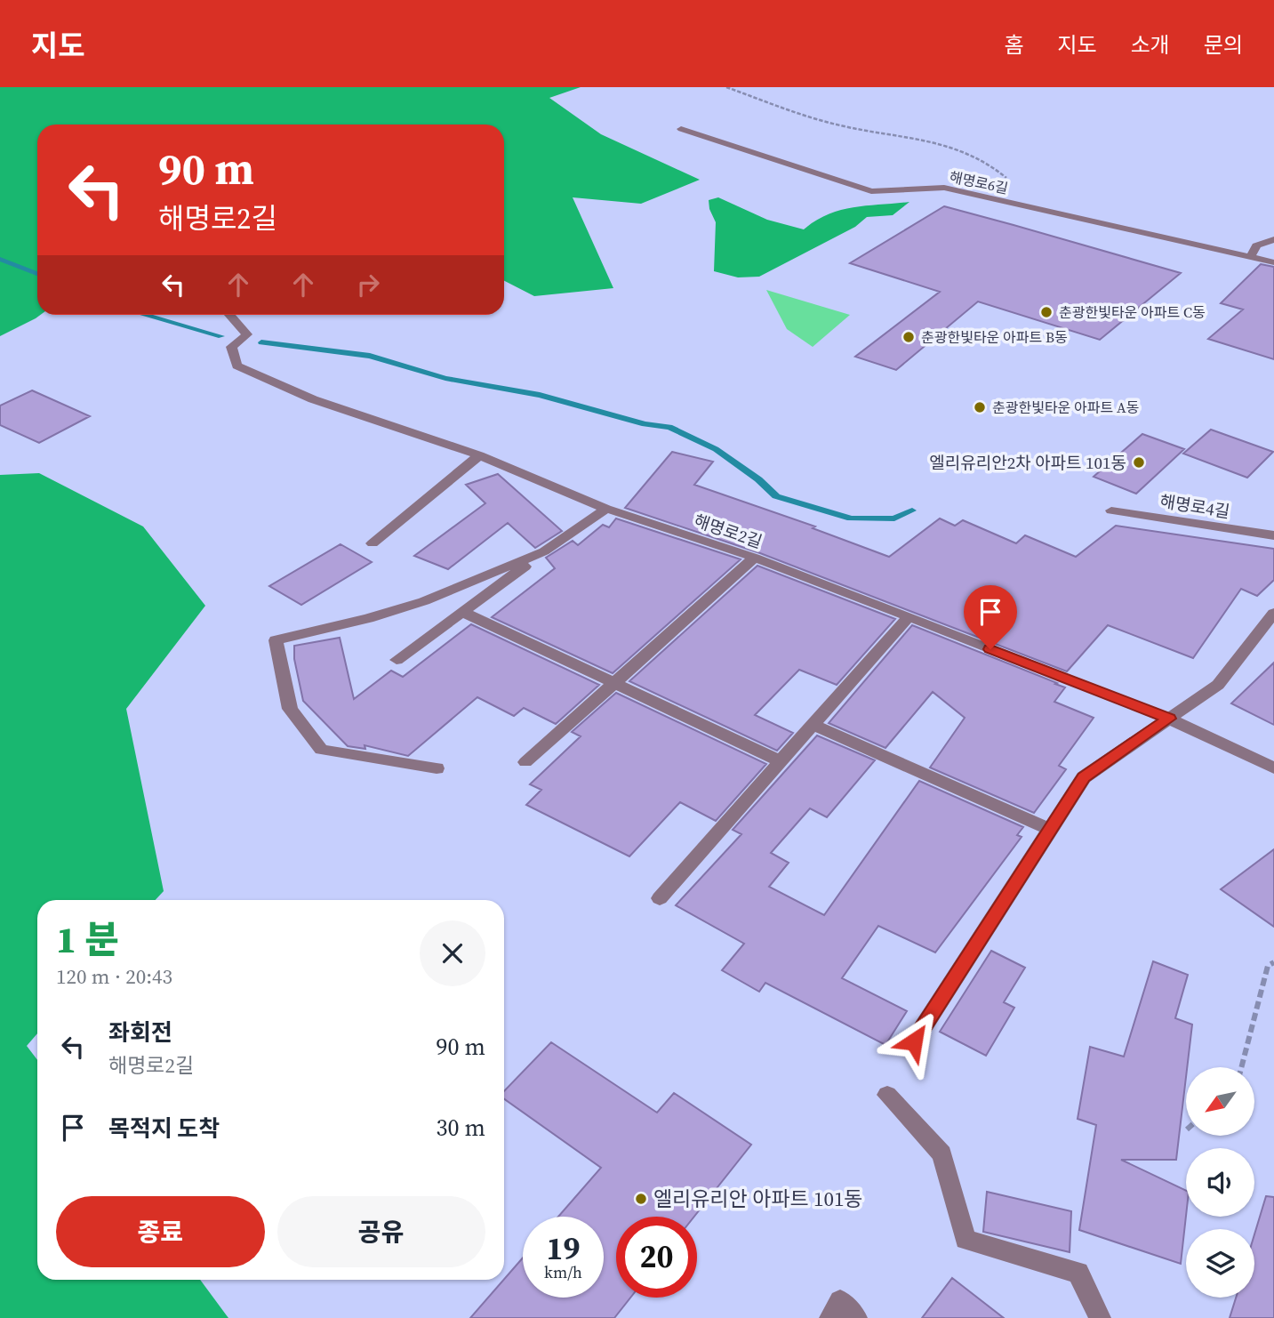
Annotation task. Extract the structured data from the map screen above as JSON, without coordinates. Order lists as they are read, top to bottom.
{
  "streets": {
    "street": ["해명로6길", "해명로4길", "해명로2길"]
  },
  "places": [
    "춘광한빛타운 아파트 C동",
    "춘광한빛타운 아파트 B동",
    "춘광한빛타운 아파트 A동",
    "엘리유리안2차 아파트 101동",
    "엘리유리안 아파트 101동"
  ],
  "north": "bottom left",
  "page": {
    "header": "지도",
    "nav": [
      "홈",
      "지도",
      "소개",
      "문의"
    ],
    "turn": ["90 m", "해명로2길"],
    "heading": ["1 분", "120 m · 20:43"],
    "list": [
      {
        "name": "좌회전",
        "note": "해명로2길",
        "value": "90 m"
      },
      {
        "name": "목적지 도착",
        "value": "30 m"
      }
    ],
    "buttons": ["종료", "공유"],
    "speed": "19 km/h",
    "limit": "20"
  }
}
